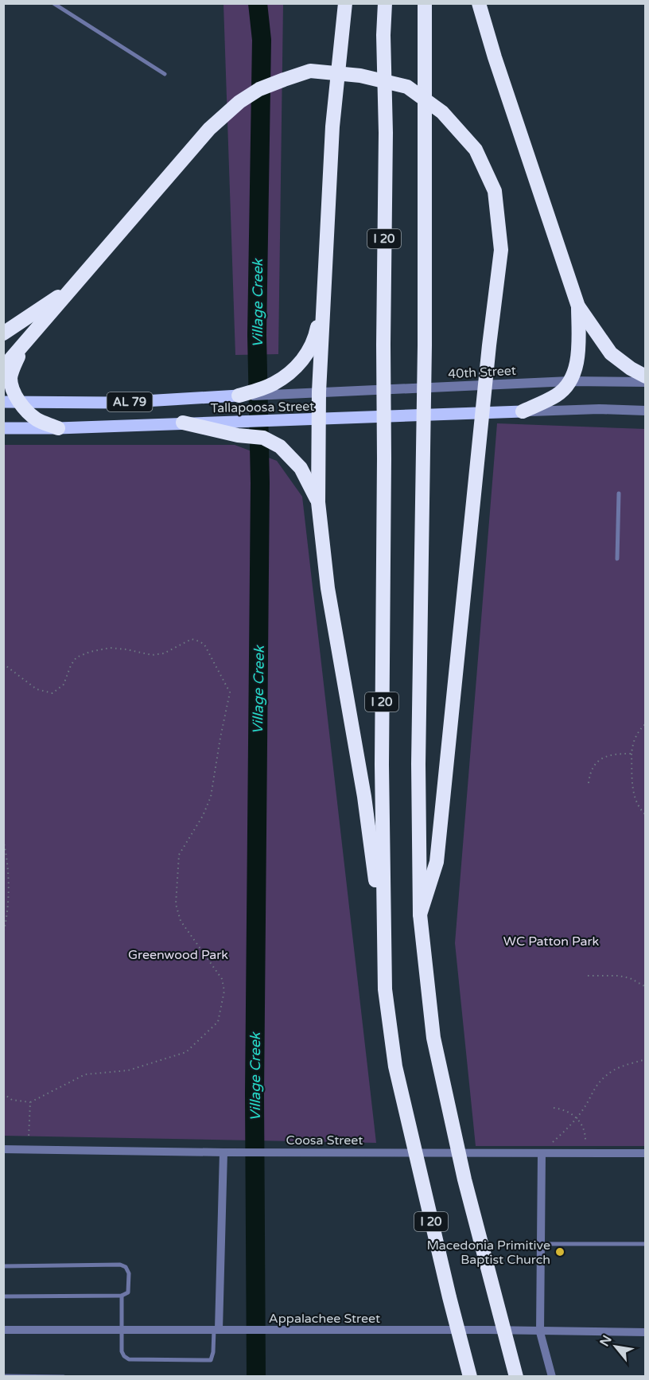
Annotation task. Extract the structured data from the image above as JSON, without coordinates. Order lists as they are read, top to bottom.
{
  "streets": {
    "highway": ["I 20"],
    "main road": ["AL 79", "Tallapoosa Street"],
    "street": ["40th Street", "Coosa Street", "Appalachee Street"]
  },
  "crossings": [
    ["40th Street", "Tallapoosa Street"]
  ],
  "water": ["Village Creek"],
  "parks": ["WC Patton Park", "Greenwood Park"],
  "places": ["Macedonia Primitive Baptist Church"],
  "north": "top left"
}
